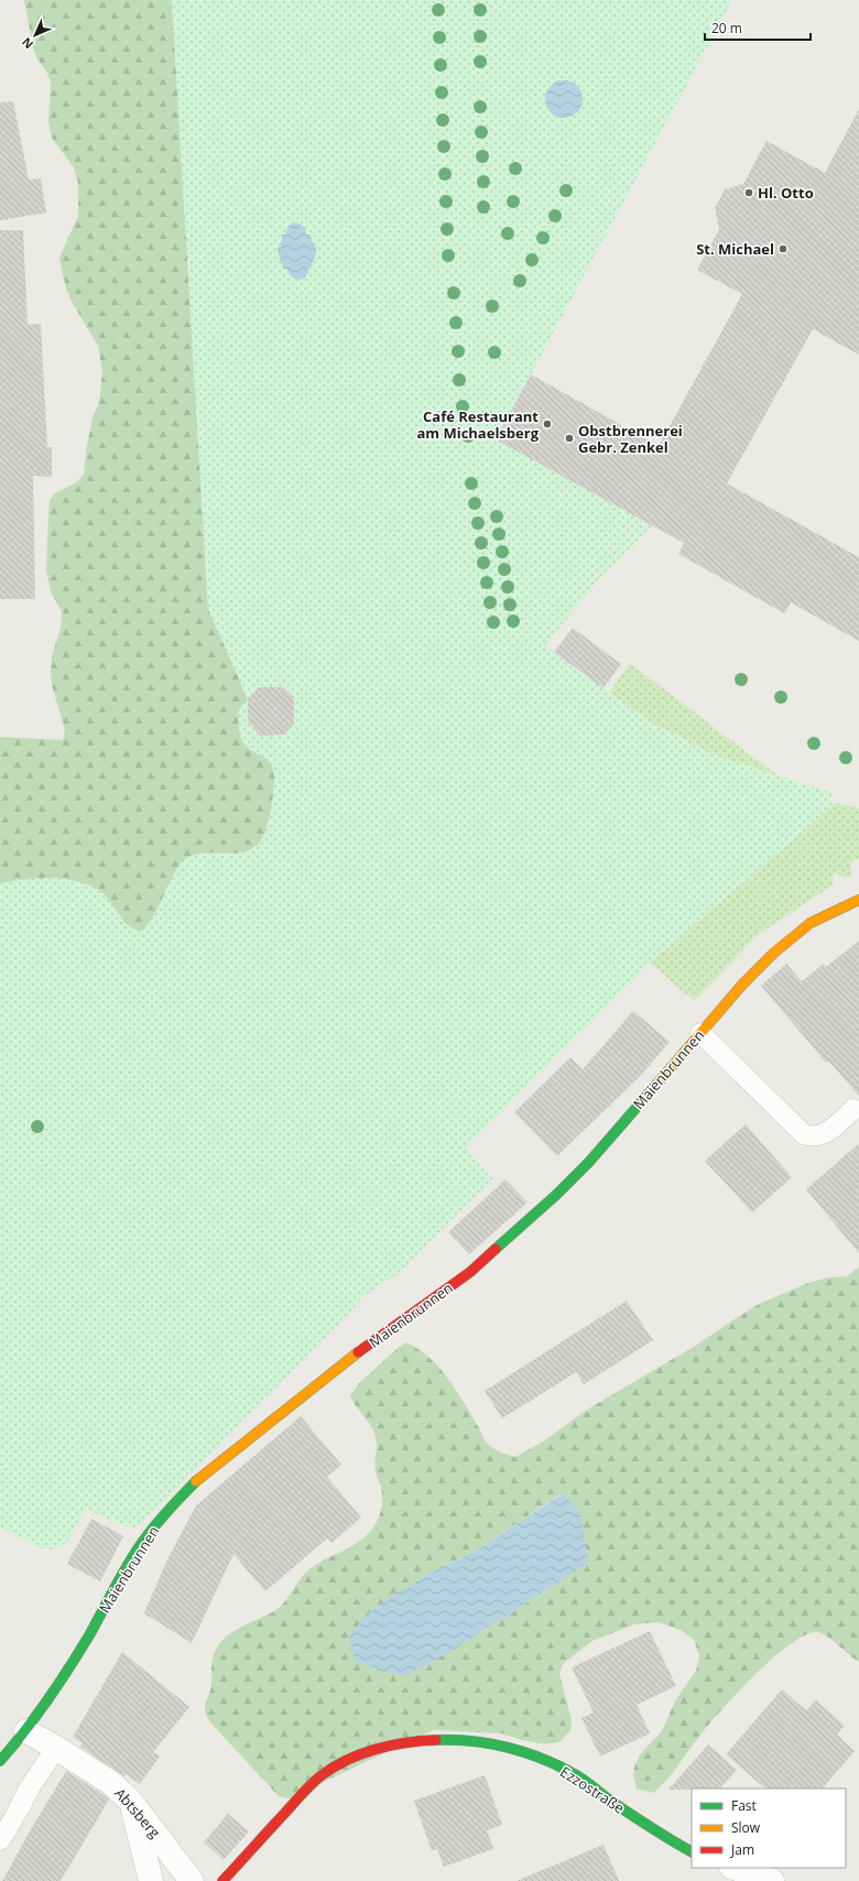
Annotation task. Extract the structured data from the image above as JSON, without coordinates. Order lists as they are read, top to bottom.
{
  "streets": {
    "street": ["Maienbrunnen", "Ezzostraße", "Abtsberg"]
  },
  "crossings": [
    ["Maienbrunnen", "Abtsberg"]
  ],
  "places": [
    "Hl. Otto",
    "St. Michael",
    "Café Restaurant am Michaelsberg",
    "Obstbrennerei Gebr. Zenkel"
  ],
  "legend": ["Fast", "Slow", "Jam"],
  "scale_bar": "20 m",
  "north": "bottom left"
}
